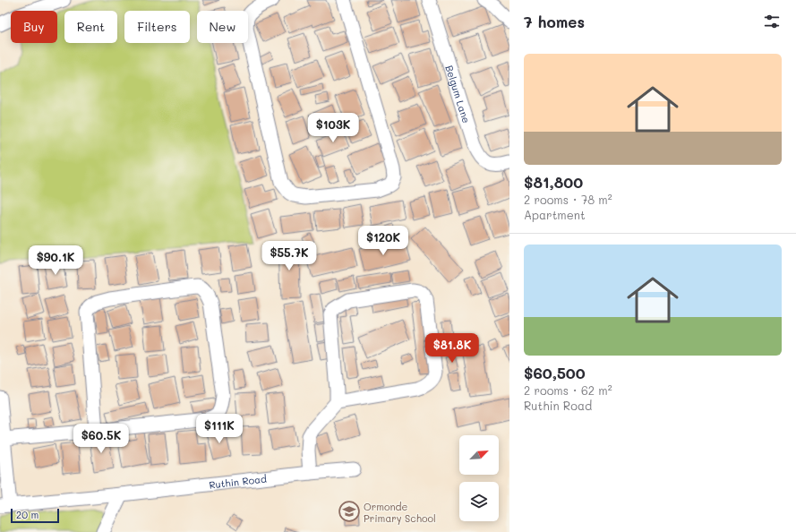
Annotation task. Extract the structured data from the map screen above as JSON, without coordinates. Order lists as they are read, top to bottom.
{
  "streets": {
    "street": ["Belgum Lane", "Ruthin Road"]
  },
  "places": {
    "school or university": ["Ormonde Primary School"]
  },
  "scale_bar": "20 m",
  "north": "top right",
  "page": {
    "heading": "7 homes",
    "chip": [
      "Buy",
      "Rent",
      "Filters",
      "New"
    ],
    "list": [
      {
        "name": "$81,800",
        "note": "2 rooms · 78 m² · Apartment"
      },
      {
        "name": "$60,500",
        "note": "2 rooms · 62 m² · Ruthin Road"
      }
    ],
    "price": [
      "$103K",
      "$120K",
      "$55.7K",
      "$90.1K",
      "$81.8K",
      "$111K",
      "$60.5K"
    ],
    "scale": "20 m"
  }
}
